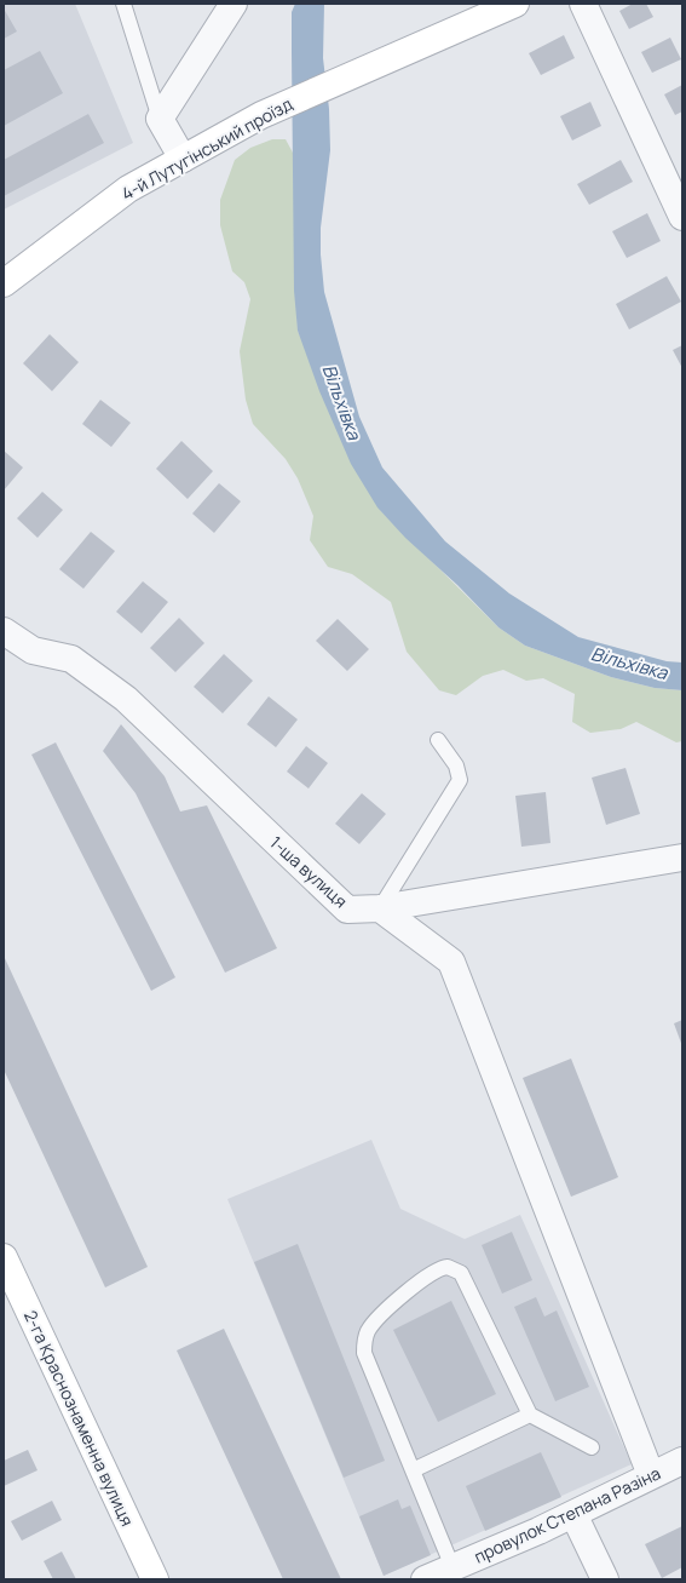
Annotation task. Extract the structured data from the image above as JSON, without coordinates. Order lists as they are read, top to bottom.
{
  "streets": {
    "street": [
      "4-й Лутугінський проїзд",
      "1-ша вулиця",
      "2-га Краснознаменна вулиця",
      "провулок Степана Разіна"
    ]
  },
  "water": ["Вільхівка"]
}
